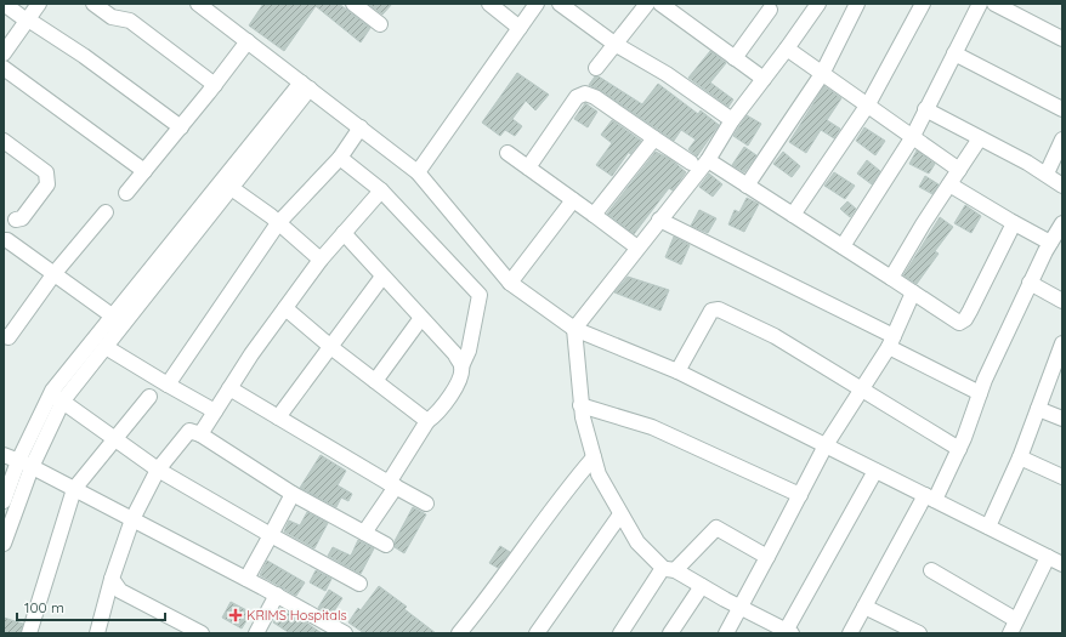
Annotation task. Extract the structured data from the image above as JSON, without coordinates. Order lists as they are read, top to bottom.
{
  "places": {
    "health": ["KRIMS Hospitals"]
  },
  "scale_bar": "100 m"
}
